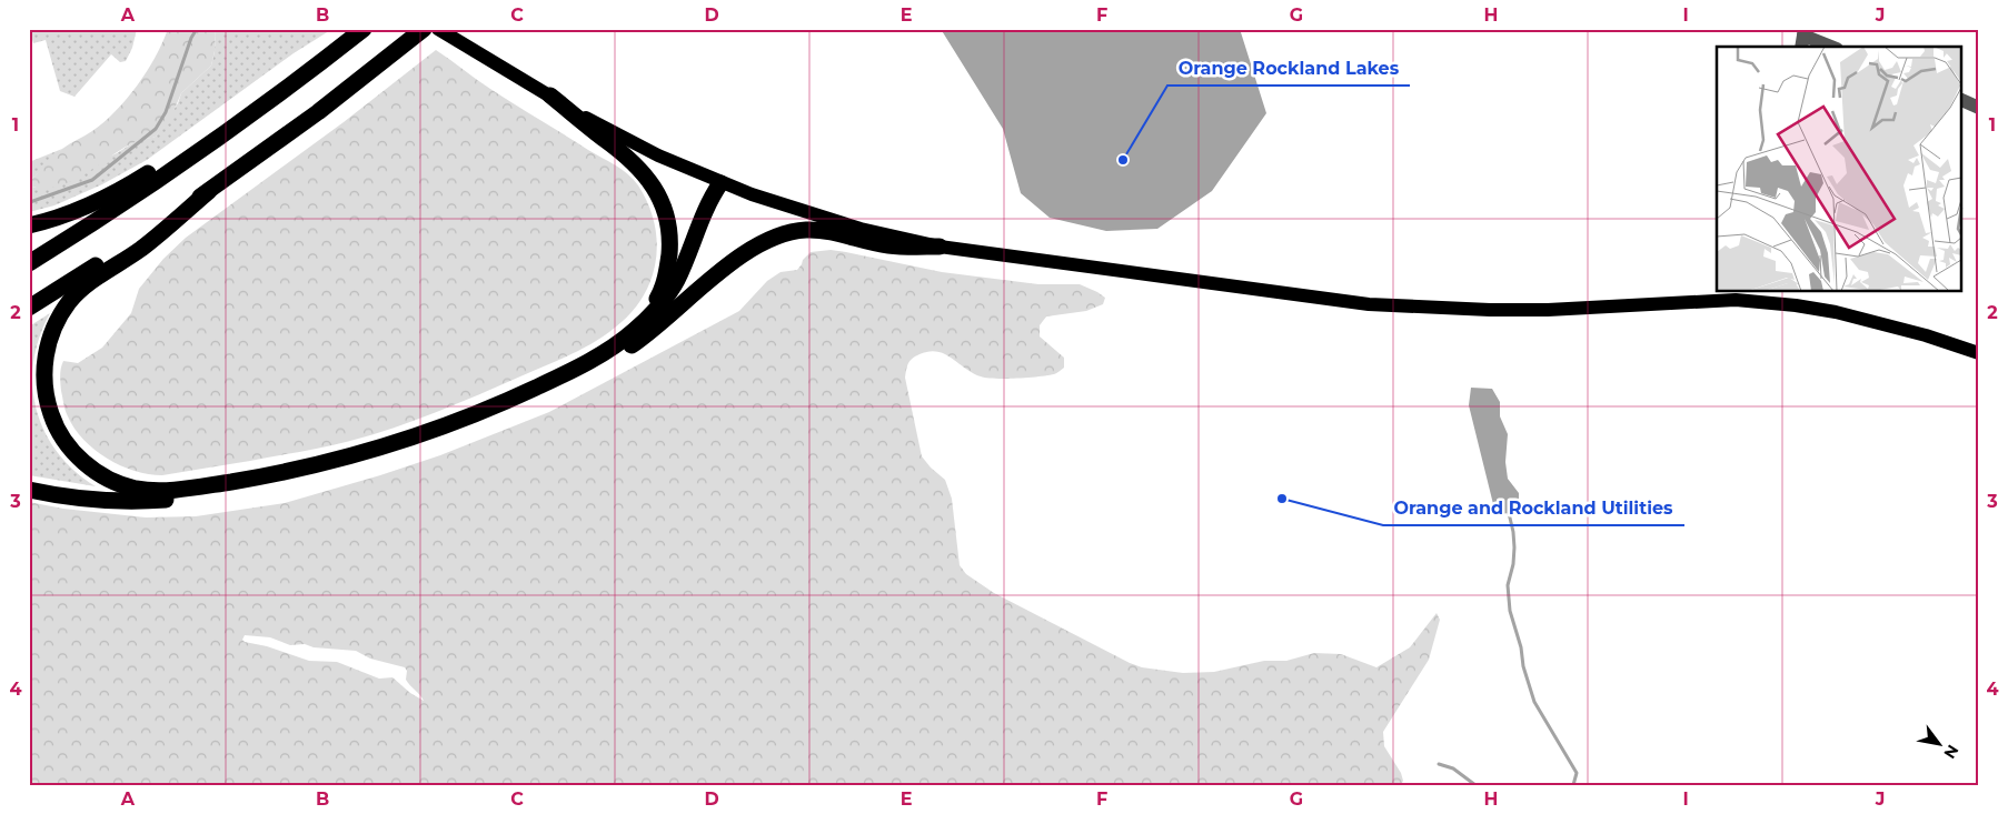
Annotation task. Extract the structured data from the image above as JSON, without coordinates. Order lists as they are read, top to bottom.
{
  "places": ["Orange Rockland Lakes", "Orange and Rockland Utilities"],
  "north": "bottom right",
  "grid": {
    "columns": [
      "A",
      "B",
      "C",
      "D",
      "E",
      "F",
      "G",
      "H",
      "I",
      "J"
    ],
    "rows": [
      "1",
      "2",
      "3",
      "4"
    ]
  }
}
